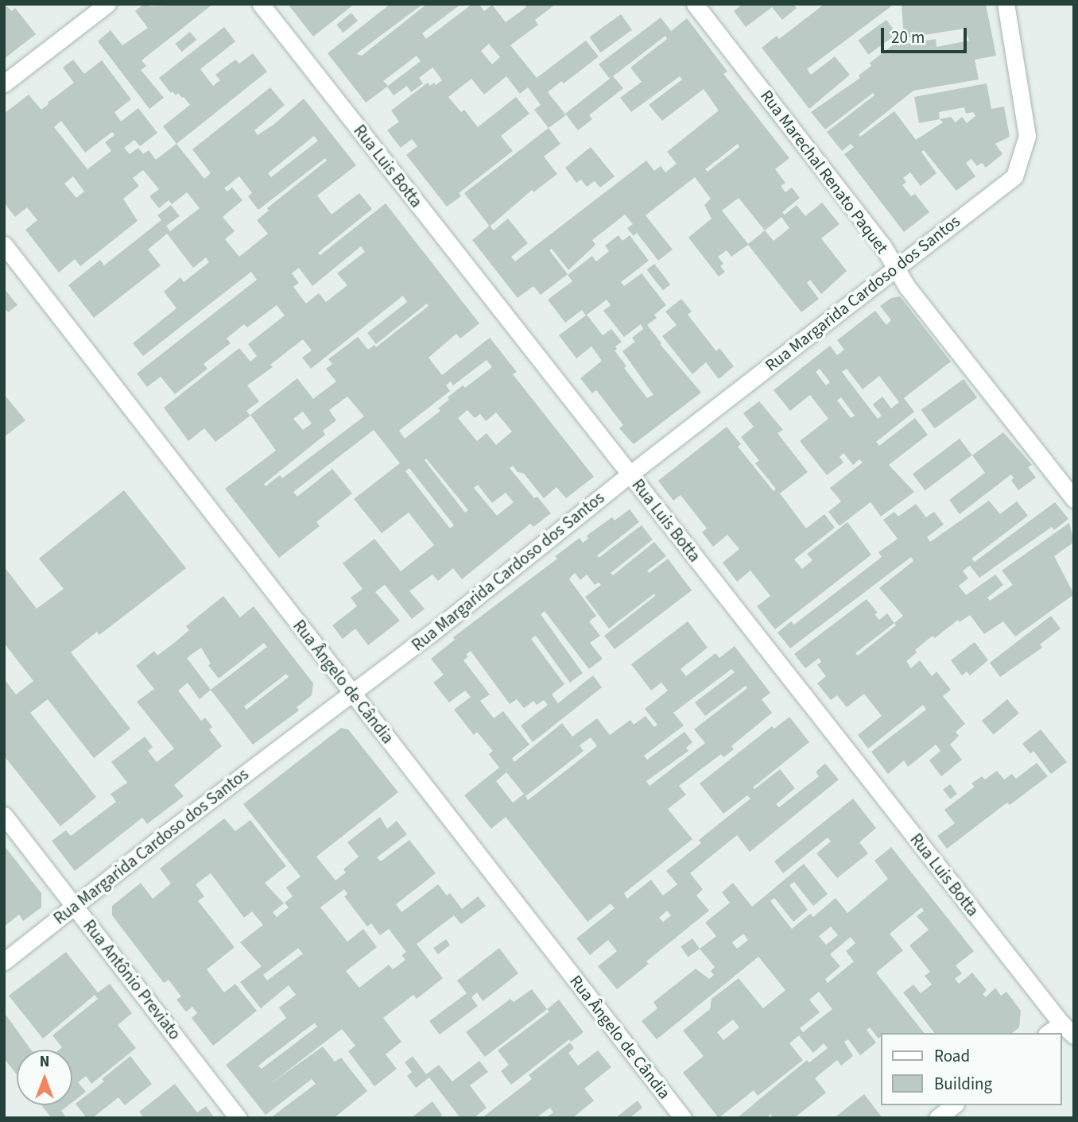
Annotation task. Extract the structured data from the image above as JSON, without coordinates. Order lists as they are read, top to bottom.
{
  "streets": {
    "street": [
      "Rua Luis Botta",
      "Rua Marechal Renato Paquet",
      "Rua Margarida Cardoso dos Santos",
      "Rua Ângelo de Cândia",
      "Rua Antônio Previato"
    ]
  },
  "crossings": [
    ["Rua Luis Botta", "Rua Margarida Cardoso dos Santos"],
    ["Rua Marechal Renato Paquet", "Rua Margarida Cardoso dos Santos"],
    ["Rua Margarida Cardoso dos Santos", "Rua Ângelo de Cândia"],
    ["Rua Margarida Cardoso dos Santos", "Rua Antônio Previato"]
  ],
  "legend": ["Road", "Building"],
  "scale_bar": "20 m",
  "north": "top"
}
